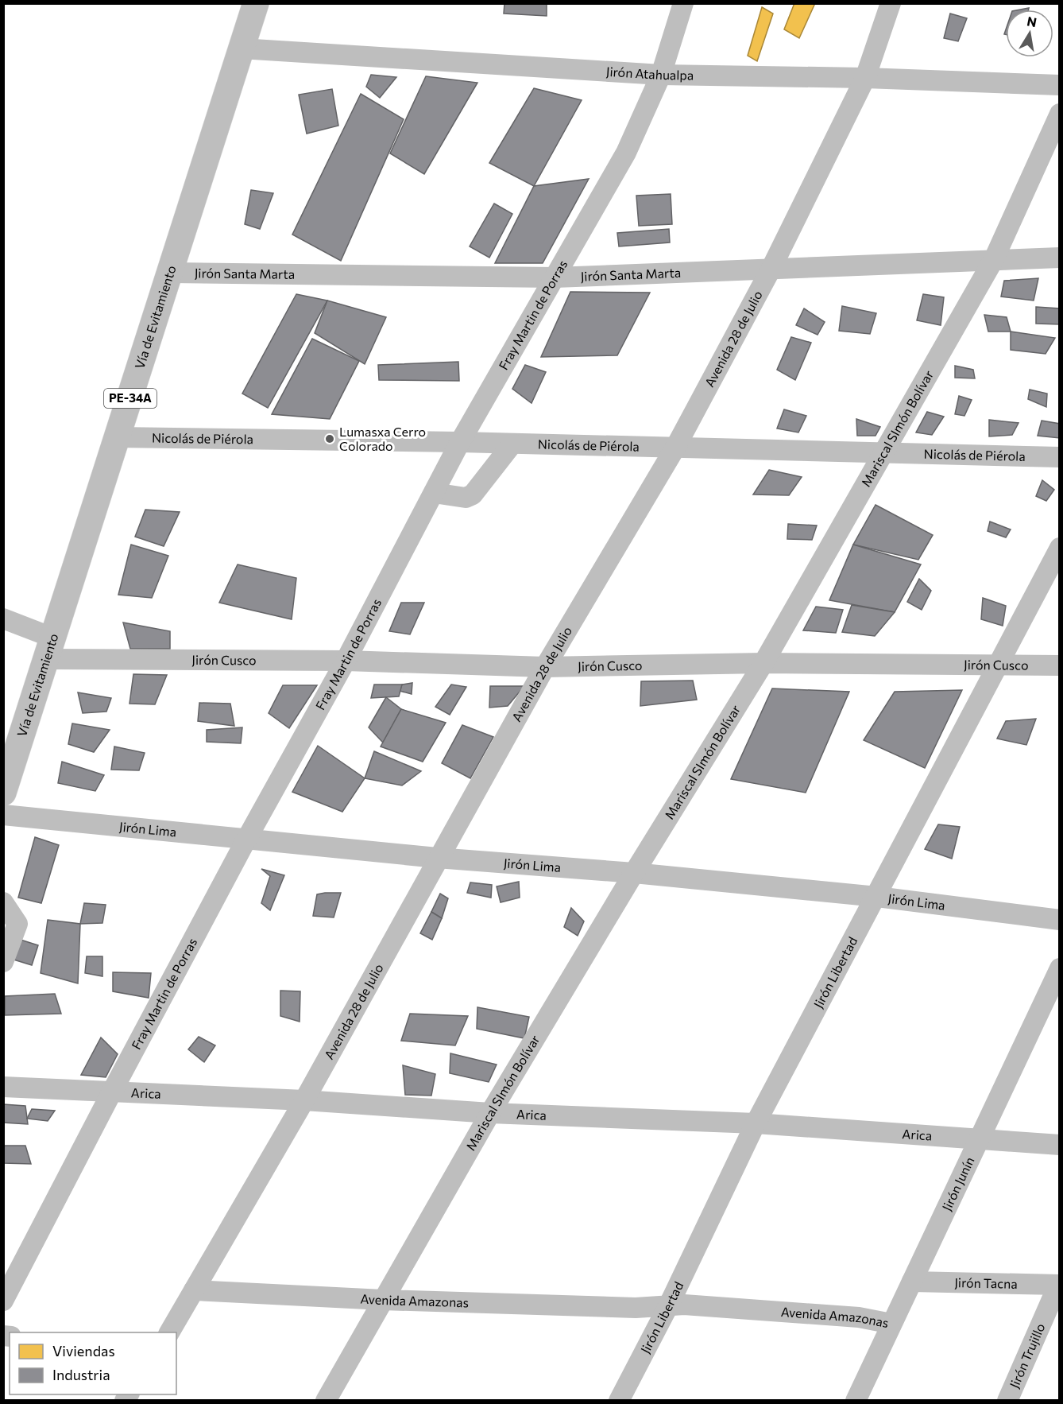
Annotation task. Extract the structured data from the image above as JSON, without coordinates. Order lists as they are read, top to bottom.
{
  "streets": {
    "highway": ["Vía de Evitamiento", "PE-34A"],
    "street": [
      "Jirón Atahualpa",
      "Jirón Santa Marta",
      "Fray Martin de Porras",
      "Avenida 28 de Julio",
      "Mariscal SImón Bolívar",
      "Nicolás de Piérola",
      "Jirón Cusco",
      "Jirón Lima",
      "Jirón Libertad",
      "Arica",
      "Jirón Junín",
      "Jirón Tacna",
      "Avenida Amazonas",
      "Jirón Trujillo"
    ]
  },
  "crossings": [
    ["Jirón Atahualpa", "Fray Martin de Porras"],
    ["Jirón Atahualpa", "Vía de Evitamiento"],
    ["Jirón Atahualpa", "Avenida 28 de Julio"],
    ["Jirón Santa Marta", "Fray Martin de Porras"],
    ["Jirón Santa Marta", "Vía de Evitamiento"],
    ["Jirón Santa Marta", "Avenida 28 de Julio"],
    ["Jirón Santa Marta", "Mariscal SImón Bolívar"],
    ["Fray Martin de Porras", "Nicolás de Piérola"],
    ["Fray Martin de Porras", "Jirón Cusco"],
    ["Fray Martin de Porras", "Jirón Lima"],
    ["Fray Martin de Porras", "Arica"],
    ["Vía de Evitamiento", "Nicolás de Piérola"],
    ["Vía de Evitamiento", "Jirón Cusco"],
    ["Avenida 28 de Julio", "Nicolás de Piérola"],
    ["Avenida 28 de Julio", "Jirón Cusco"],
    ["Avenida 28 de Julio", "Jirón Lima"],
    ["Avenida 28 de Julio", "Arica"],
    ["Avenida 28 de Julio", "Avenida Amazonas"],
    ["Mariscal SImón Bolívar", "Nicolás de Piérola"],
    ["Mariscal SImón Bolívar", "Jirón Cusco"],
    ["Mariscal SImón Bolívar", "Jirón Lima"],
    ["Mariscal SImón Bolívar", "Arica"],
    ["Mariscal SImón Bolívar", "Avenida Amazonas"],
    ["Jirón Cusco", "Jirón Libertad"],
    ["Jirón Lima", "Jirón Libertad"],
    ["Jirón Libertad", "Arica"],
    ["Jirón Libertad", "Avenida Amazonas"],
    ["Arica", "Jirón Junín"],
    ["Jirón Junín", "Jirón Tacna"],
    ["Jirón Junín", "Avenida Amazonas"],
    ["Jirón Tacna", "Jirón Trujillo"]
  ],
  "places": ["Lumasxa Cerro Colorado"],
  "legend": ["Viviendas", "Industria"],
  "north": "top"
}
